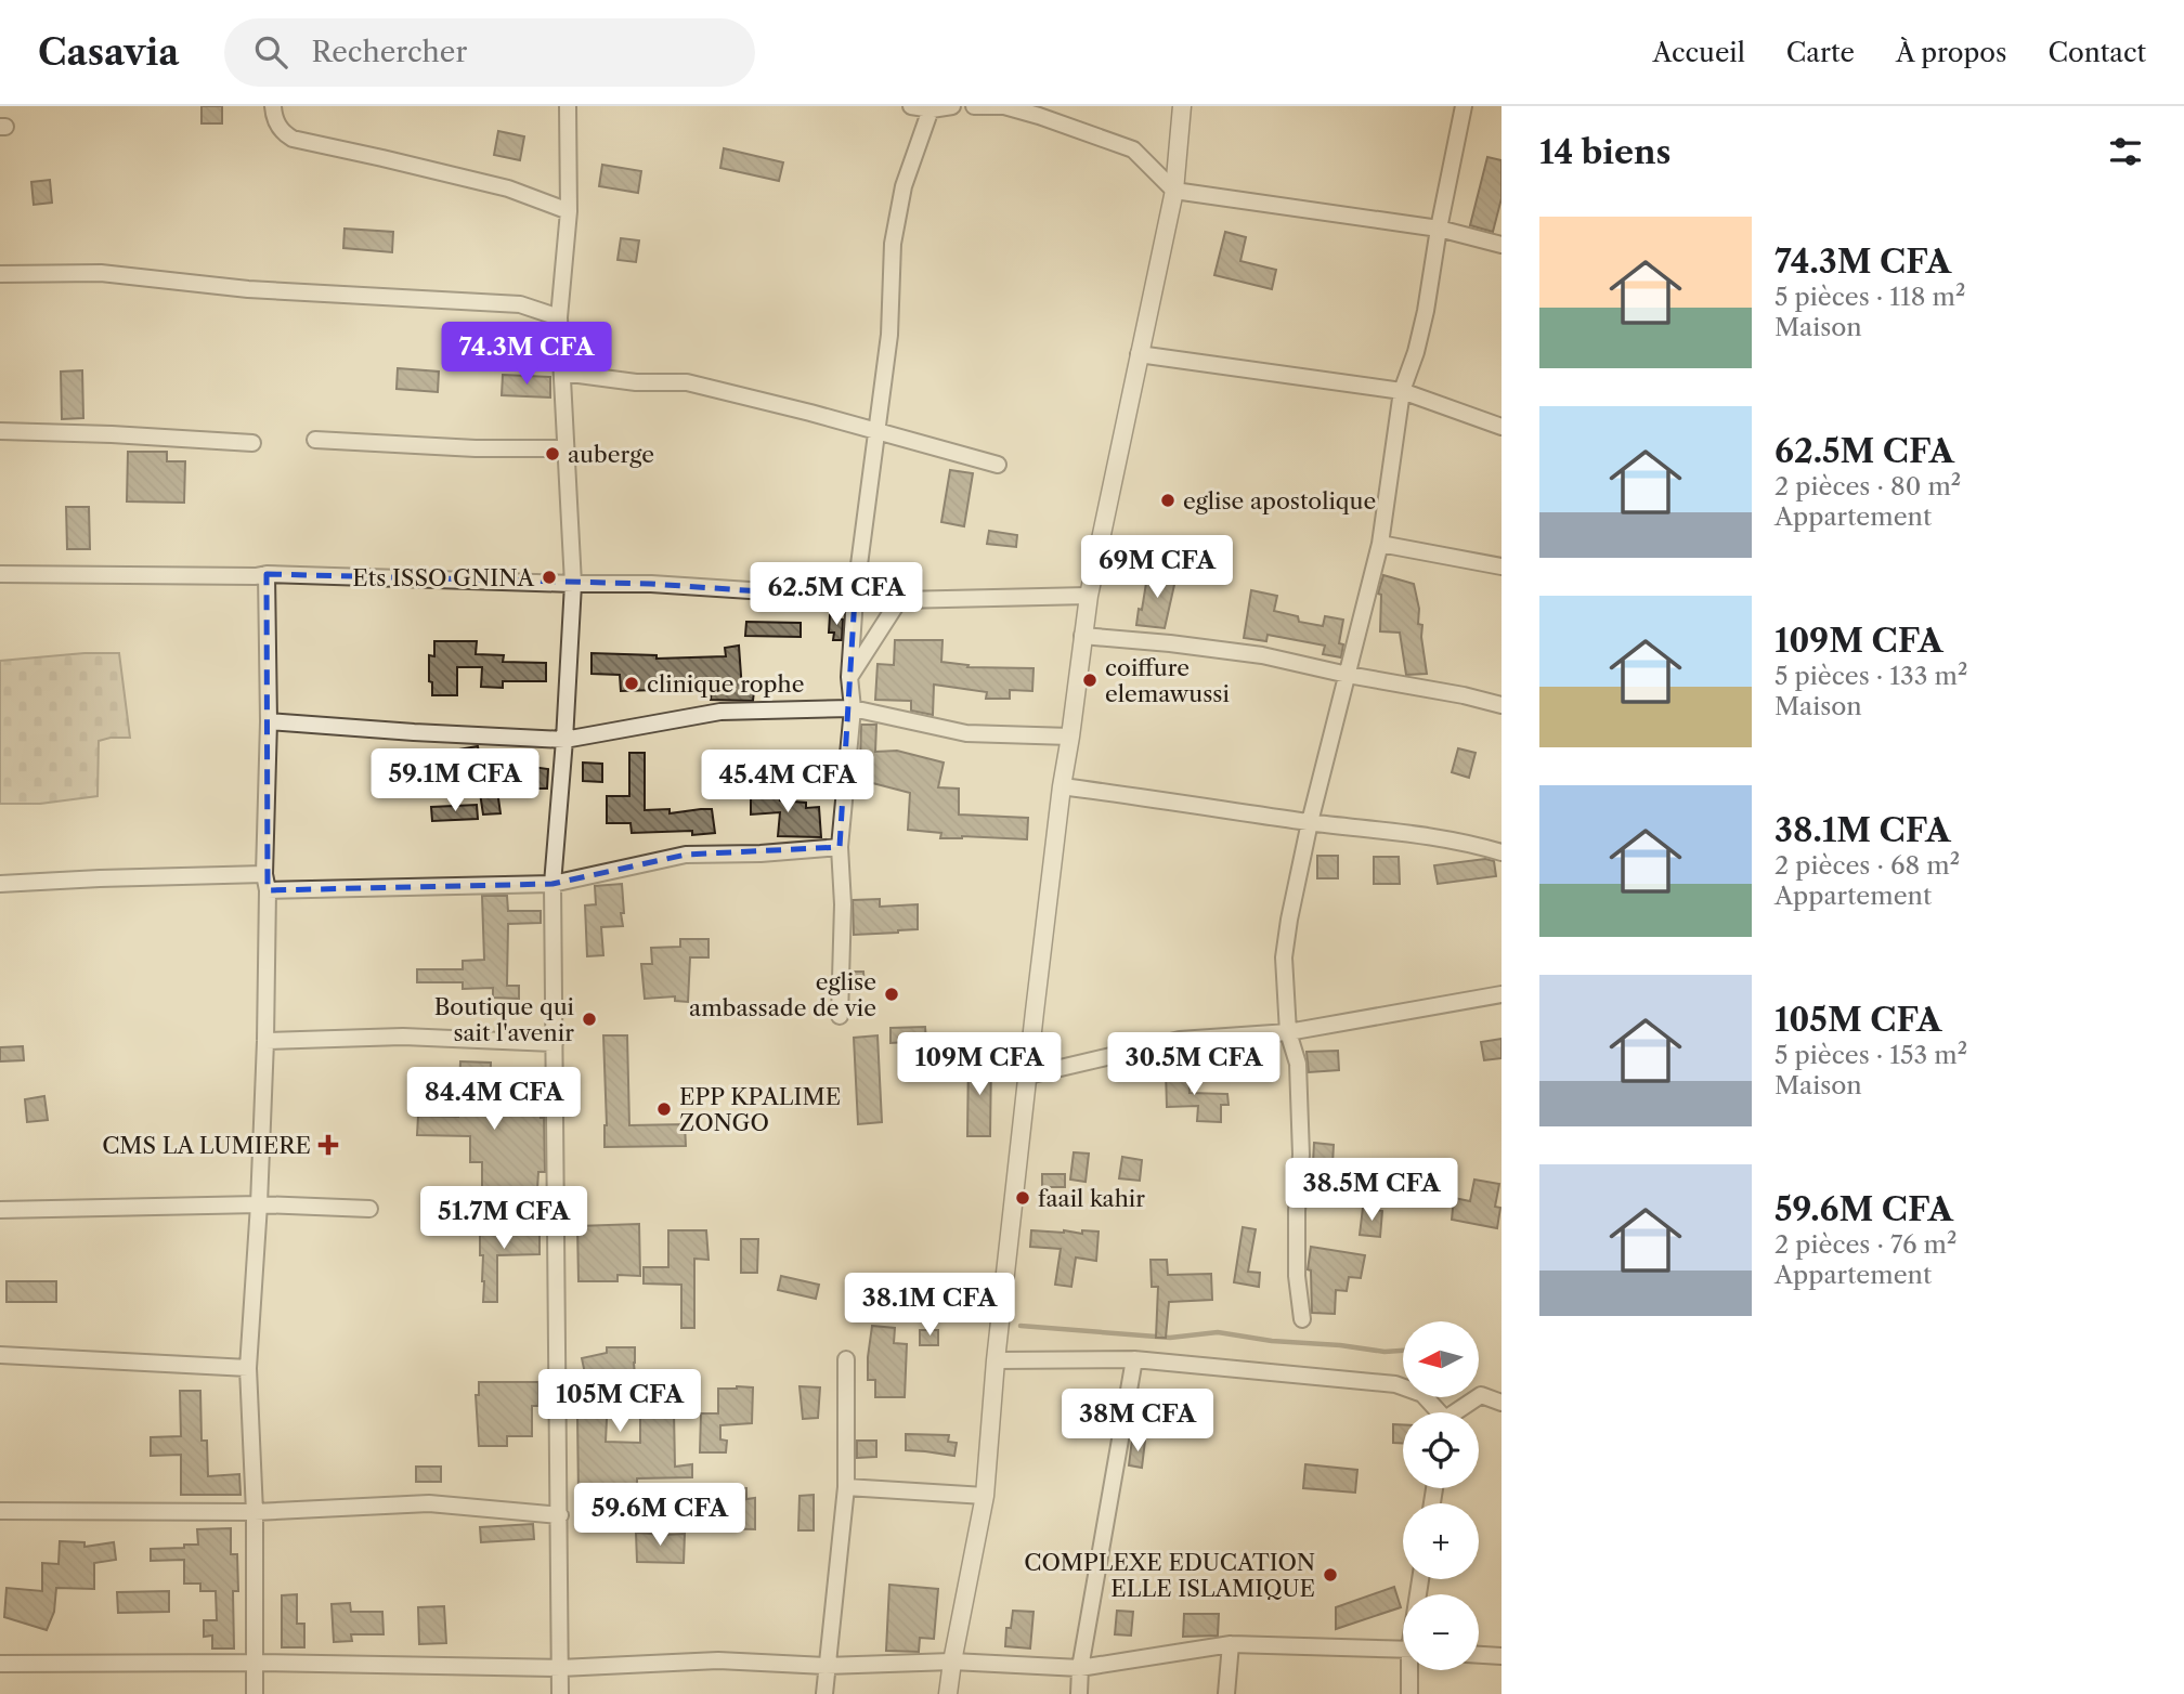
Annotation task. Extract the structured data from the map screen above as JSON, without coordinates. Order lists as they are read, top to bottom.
{
  "places": {
    "other": [
      "auberge",
      "eglise apostolique",
      "Ets ISSO GNINA",
      "coiffure elemawussi",
      "clinique rophe",
      "eglise ambassade de vie",
      "Boutique qui sait l'avenir",
      "EPP KPALIME ZONGO",
      "faail kahir",
      "COMPLEXE EDUCATION ELLE ISLAMIQUE"
    ],
    "health": ["CMS LA LUMIERE"]
  },
  "north": "left",
  "page": {
    "header": "Casavia",
    "search": "Rechercher",
    "nav": [
      "Accueil",
      "Carte",
      "À propos",
      "Contact"
    ],
    "heading": "14 biens",
    "list": [
      {
        "name": "74.3M CFA",
        "note": "5 pièces · 118 m² · Maison"
      },
      {
        "name": "62.5M CFA",
        "note": "2 pièces · 80 m² · Appartement"
      },
      {
        "name": "109M CFA",
        "note": "5 pièces · 133 m² · Maison"
      },
      {
        "name": "38.1M CFA",
        "note": "2 pièces · 68 m² · Appartement"
      },
      {
        "name": "105M CFA",
        "note": "5 pièces · 153 m² · Maison"
      },
      {
        "name": "59.6M CFA",
        "note": "2 pièces · 76 m² · Appartement"
      }
    ],
    "price": [
      "74.3M CFA",
      "69M CFA",
      "62.5M CFA",
      "59.1M CFA",
      "45.4M CFA",
      "109M CFA",
      "30.5M CFA",
      "84.4M CFA",
      "38.5M CFA",
      "51.7M CFA",
      "38.1M CFA",
      "105M CFA",
      "38M CFA",
      "59.6M CFA"
    ],
    "map_buttons": ["+", "−"]
  }
}
